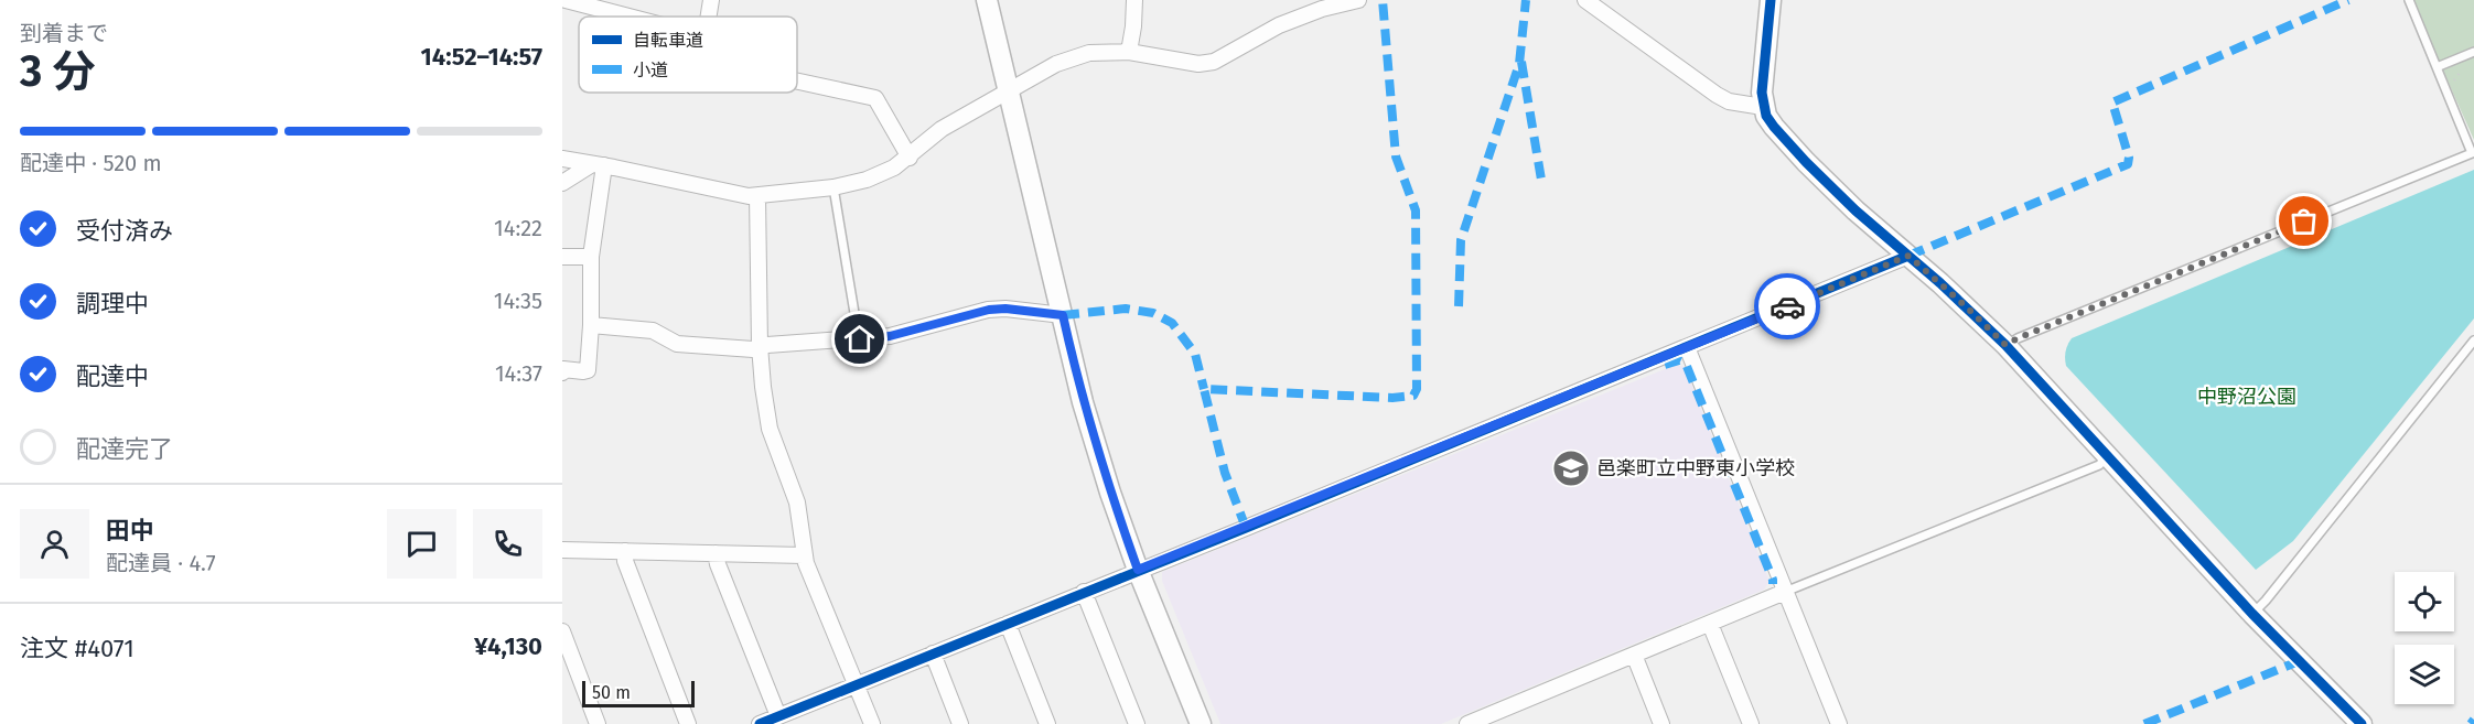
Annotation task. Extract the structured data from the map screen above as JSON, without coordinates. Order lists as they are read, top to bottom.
{
  "parks": ["中野沼公園"],
  "places": {
    "school or university": ["邑楽町立中野東小学校"]
  },
  "legend": ["自転車道", "小道"],
  "scale_bar": "50 m",
  "page": {
    "heading": ["3 分", "到着まで", "14:52–14:57"],
    "panel": [
      "田中",
      "配達員 · 4.7",
      "注文 #4071",
      "¥4,130"
    ],
    "bar": "配達中 · 520 m",
    "list": [
      ["受付済み", "14:22"],
      ["調理中", "14:35"],
      ["配達中", "14:37"],
      "配達完了"
    ],
    "scale": "50 m"
  }
}
